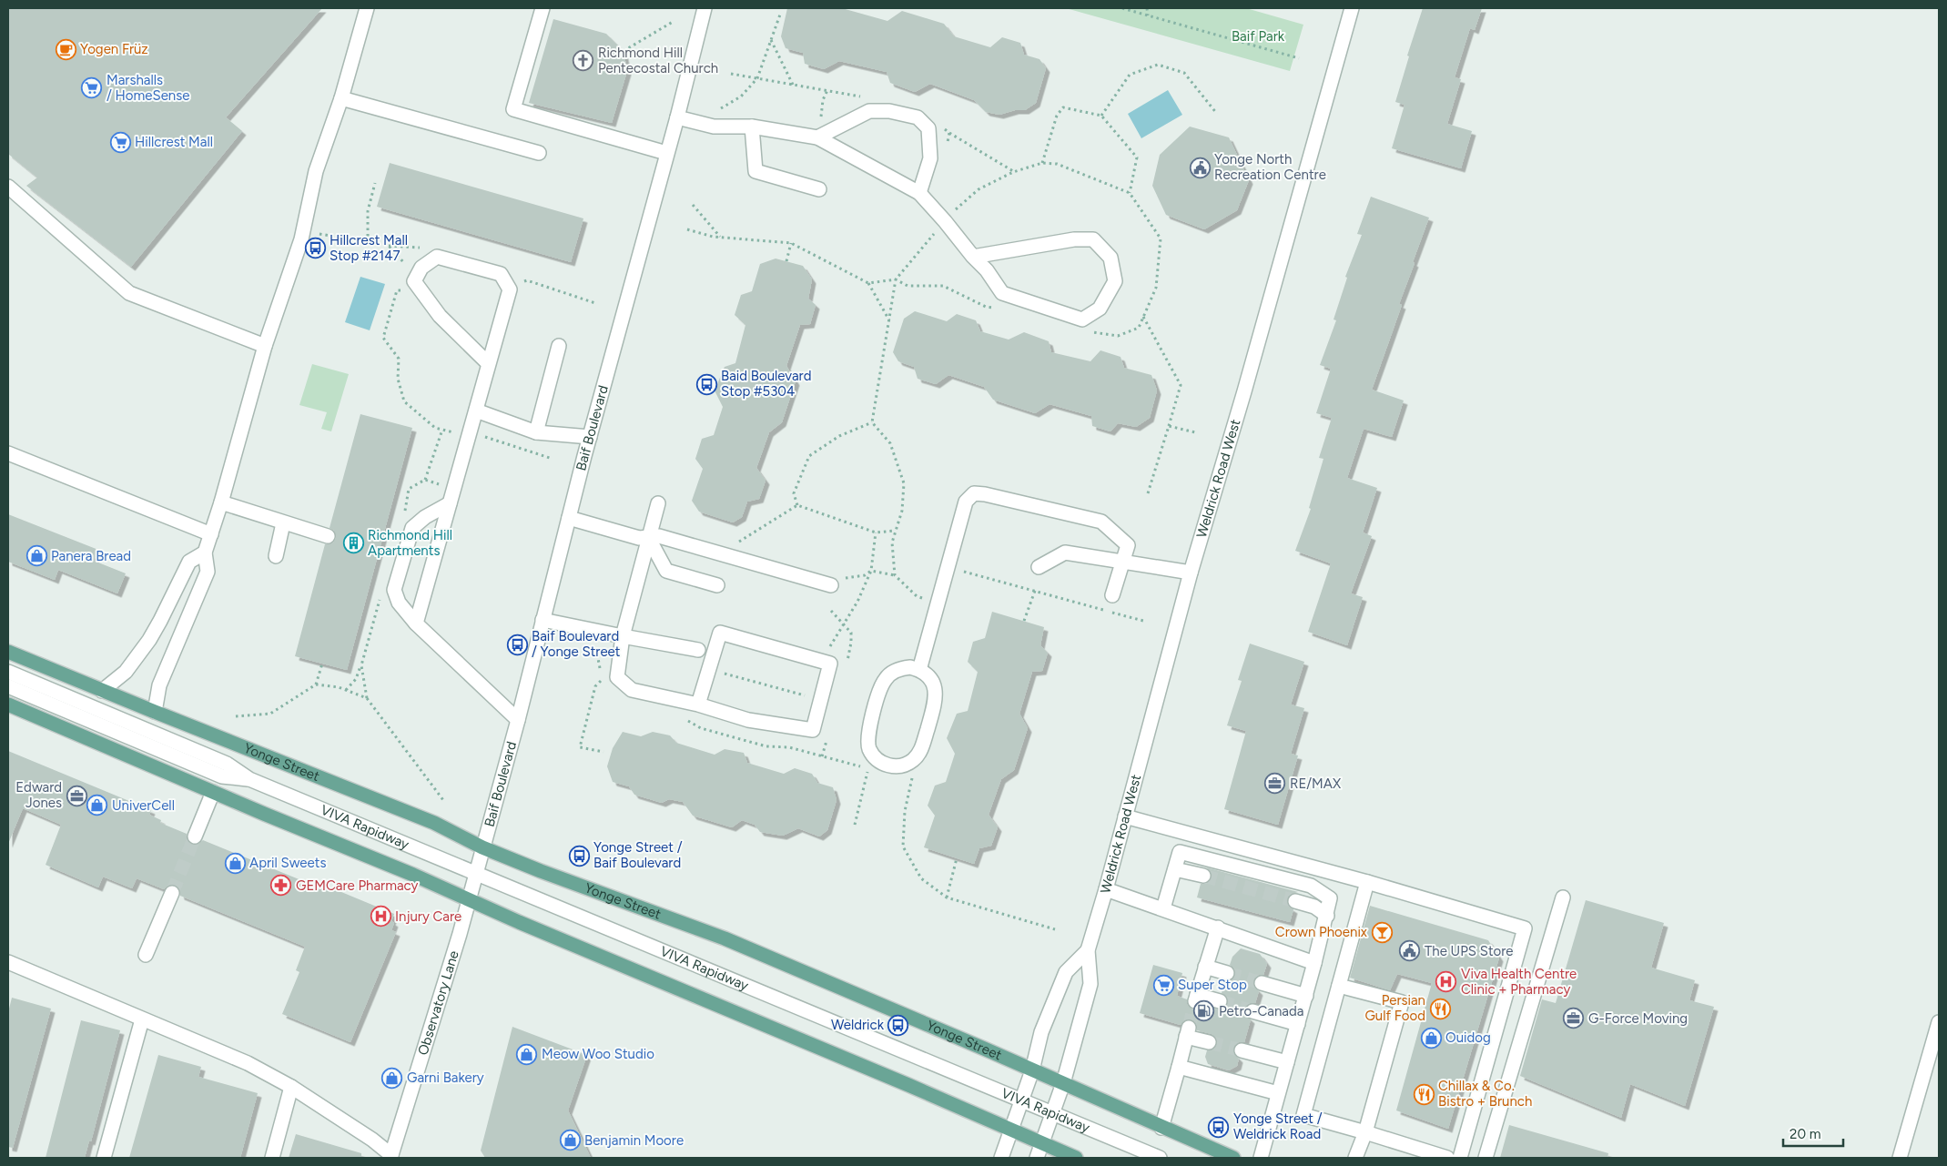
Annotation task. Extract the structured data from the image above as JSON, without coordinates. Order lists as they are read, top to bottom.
{
  "streets": {
    "main road": ["Yonge Street"],
    "street": [
      "Baif Boulevard",
      "Weldrick Road West",
      "VIVA Rapidway",
      "Observatory Lane"
    ]
  },
  "crossings": [
    ["Baif Boulevard", "Yonge Street"],
    ["Baif Boulevard", "Observatory Lane"],
    ["Weldrick Road West", "Yonge Street"],
    ["Weldrick Road West", "VIVA Rapidway"],
    ["Yonge Street", "Observatory Lane"],
    ["VIVA Rapidway", "Observatory Lane"]
  ],
  "parks": ["Baif Park"],
  "places": {
    "cafe": ["Yogen Früz"],
    "church": ["Richmond Hill Pentecostal Church"],
    "supermarket": ["Marshalls / HomeSense", "Hillcrest Mall", "Super Stop"],
    "public building": ["Yonge North Recreation Centre", "The UPS Store"],
    "bus stop": [
      "Hillcrest Mall Stop #2147",
      "Baid Boulevard Stop #5304",
      "Baif Boulevard / Yonge Street",
      "Yonge Street / Baif Boulevard",
      "Weldrick",
      "Yonge Street / Weldrick Road"
    ],
    "building": ["Richmond Hill Apartments"],
    "shop": [
      "Panera Bread",
      "UniverCell",
      "April Sweets",
      "Ouidog",
      "Meow Woo Studio",
      "Garni Bakery",
      "Benjamin Moore"
    ],
    "office": ["RE/MAX", "Edward Jones", "G-Force Moving"],
    "pharmacy": ["GEMCare Pharmacy"],
    "hospital": ["Injury Care", "Viva Health Centre Clinic + Pharmacy"],
    "bar": ["Crown Phoenix"],
    "restaurant": ["Persian Gulf Food", "Chillax & Co. Bistro + Brunch"],
    "fuel station": ["Petro-Canada"]
  },
  "scale_bar": "20 m"
}
